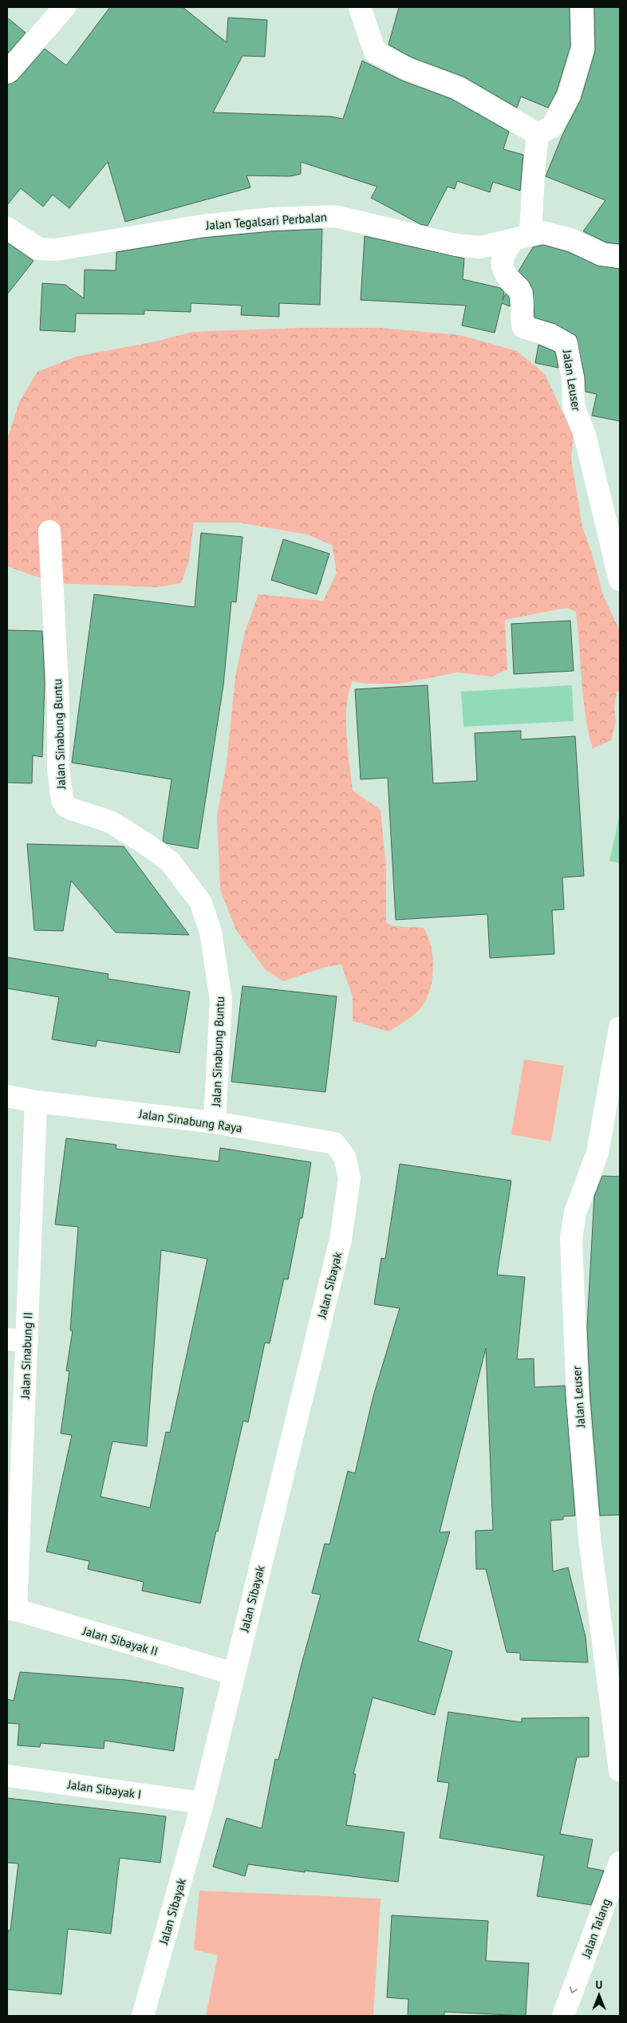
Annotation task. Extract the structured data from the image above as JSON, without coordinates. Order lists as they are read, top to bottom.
{
  "streets": {
    "street": [
      "Jalan Tegalsari Perbalan",
      "Jalan Leuser",
      "Jalan Sinabung Buntu",
      "Jalan Sinabung Raya",
      "Jalan Sibayak",
      "Jalan Sinabung II",
      "Jalan Sibayak II",
      "Jalan Sibayak I",
      "Jalan Talang"
    ]
  },
  "crossings": [
    ["Jalan Tegalsari Perbalan", "Jalan Leuser"],
    ["Jalan Sinabung Buntu", "Jalan Sinabung Raya"],
    ["Jalan Sinabung Raya", "Jalan Sibayak"],
    ["Jalan Sinabung Raya", "Jalan Sinabung II"],
    ["Jalan Sibayak", "Jalan Sibayak II"],
    ["Jalan Sibayak", "Jalan Sibayak I"],
    ["Jalan Sinabung II", "Jalan Sibayak II"]
  ],
  "one_way": ["Jalan Talang"],
  "north": "top"
}
